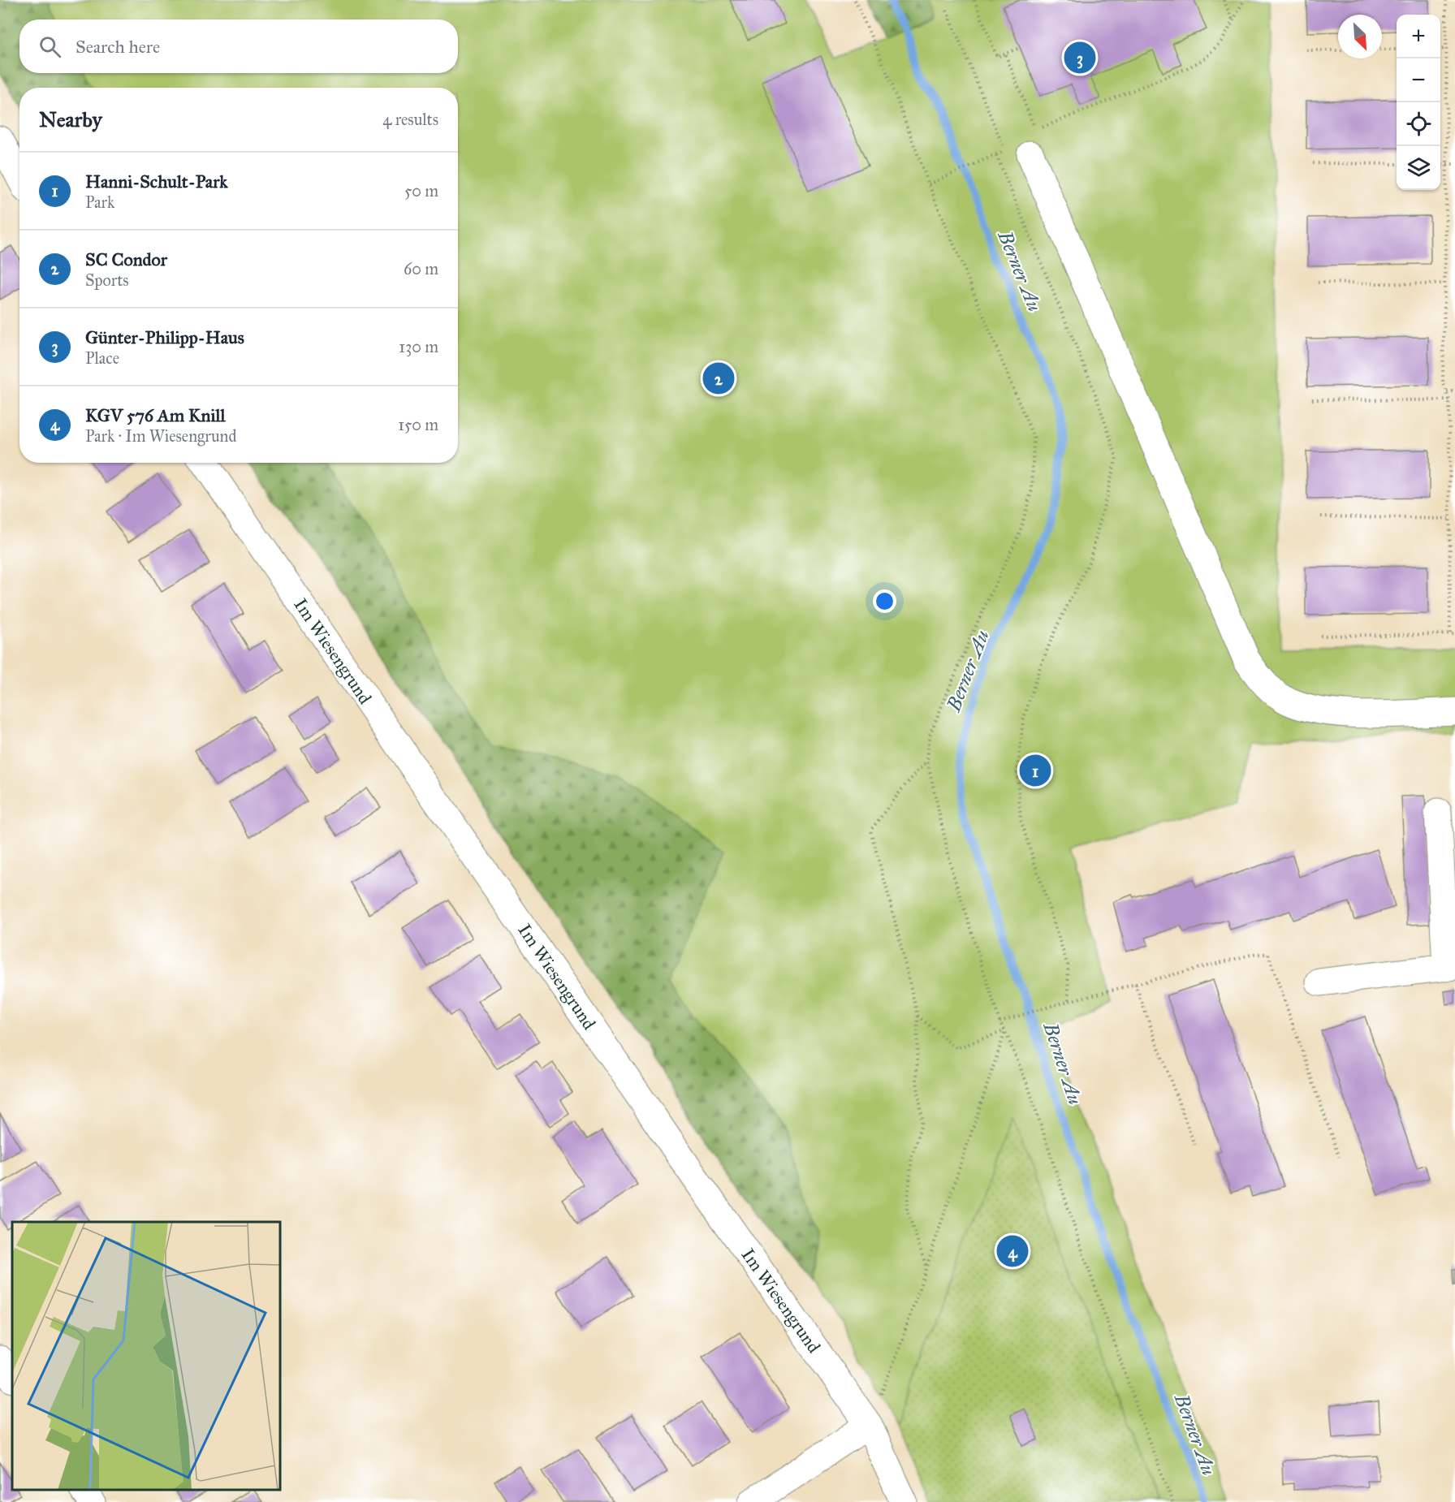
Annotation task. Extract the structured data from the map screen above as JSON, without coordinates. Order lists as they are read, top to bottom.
{
  "streets": {
    "street": ["Im Wiesengrund"]
  },
  "water": ["Berner Au"],
  "north": "bottom right",
  "page": {
    "map_buttons": ["+", "−"],
    "search": "Search here",
    "pins": [
      "3",
      "2",
      "1",
      "4"
    ],
    "heading": ["Nearby", "4 results"],
    "list": [
      {
        "mark": "1",
        "name": "Hanni-Schult-Park",
        "note": "Park",
        "value": "50 m"
      },
      {
        "mark": "2",
        "name": "SC Condor",
        "note": "Sports",
        "value": "60 m"
      },
      {
        "mark": "3",
        "name": "Günter-Philipp-Haus",
        "note": "Place",
        "value": "130 m"
      },
      {
        "mark": "4",
        "name": "KGV 576 Am Knill",
        "note": "Park · Im Wiesengrund",
        "value": "150 m"
      }
    ]
  }
}
